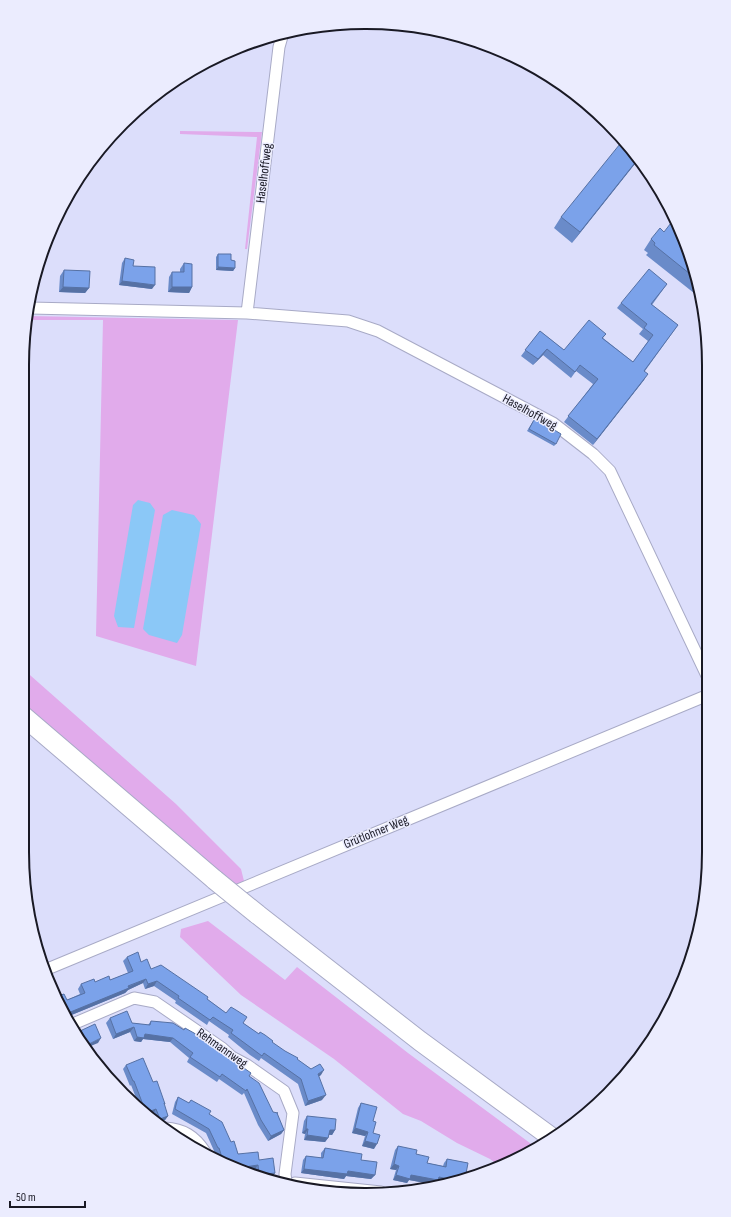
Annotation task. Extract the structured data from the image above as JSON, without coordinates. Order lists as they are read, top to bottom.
{
  "streets": {
    "street": ["Haselhoffweg", "Grütlohner Weg", "Rehmannweg"]
  },
  "scale_bar": "50 m"
}
